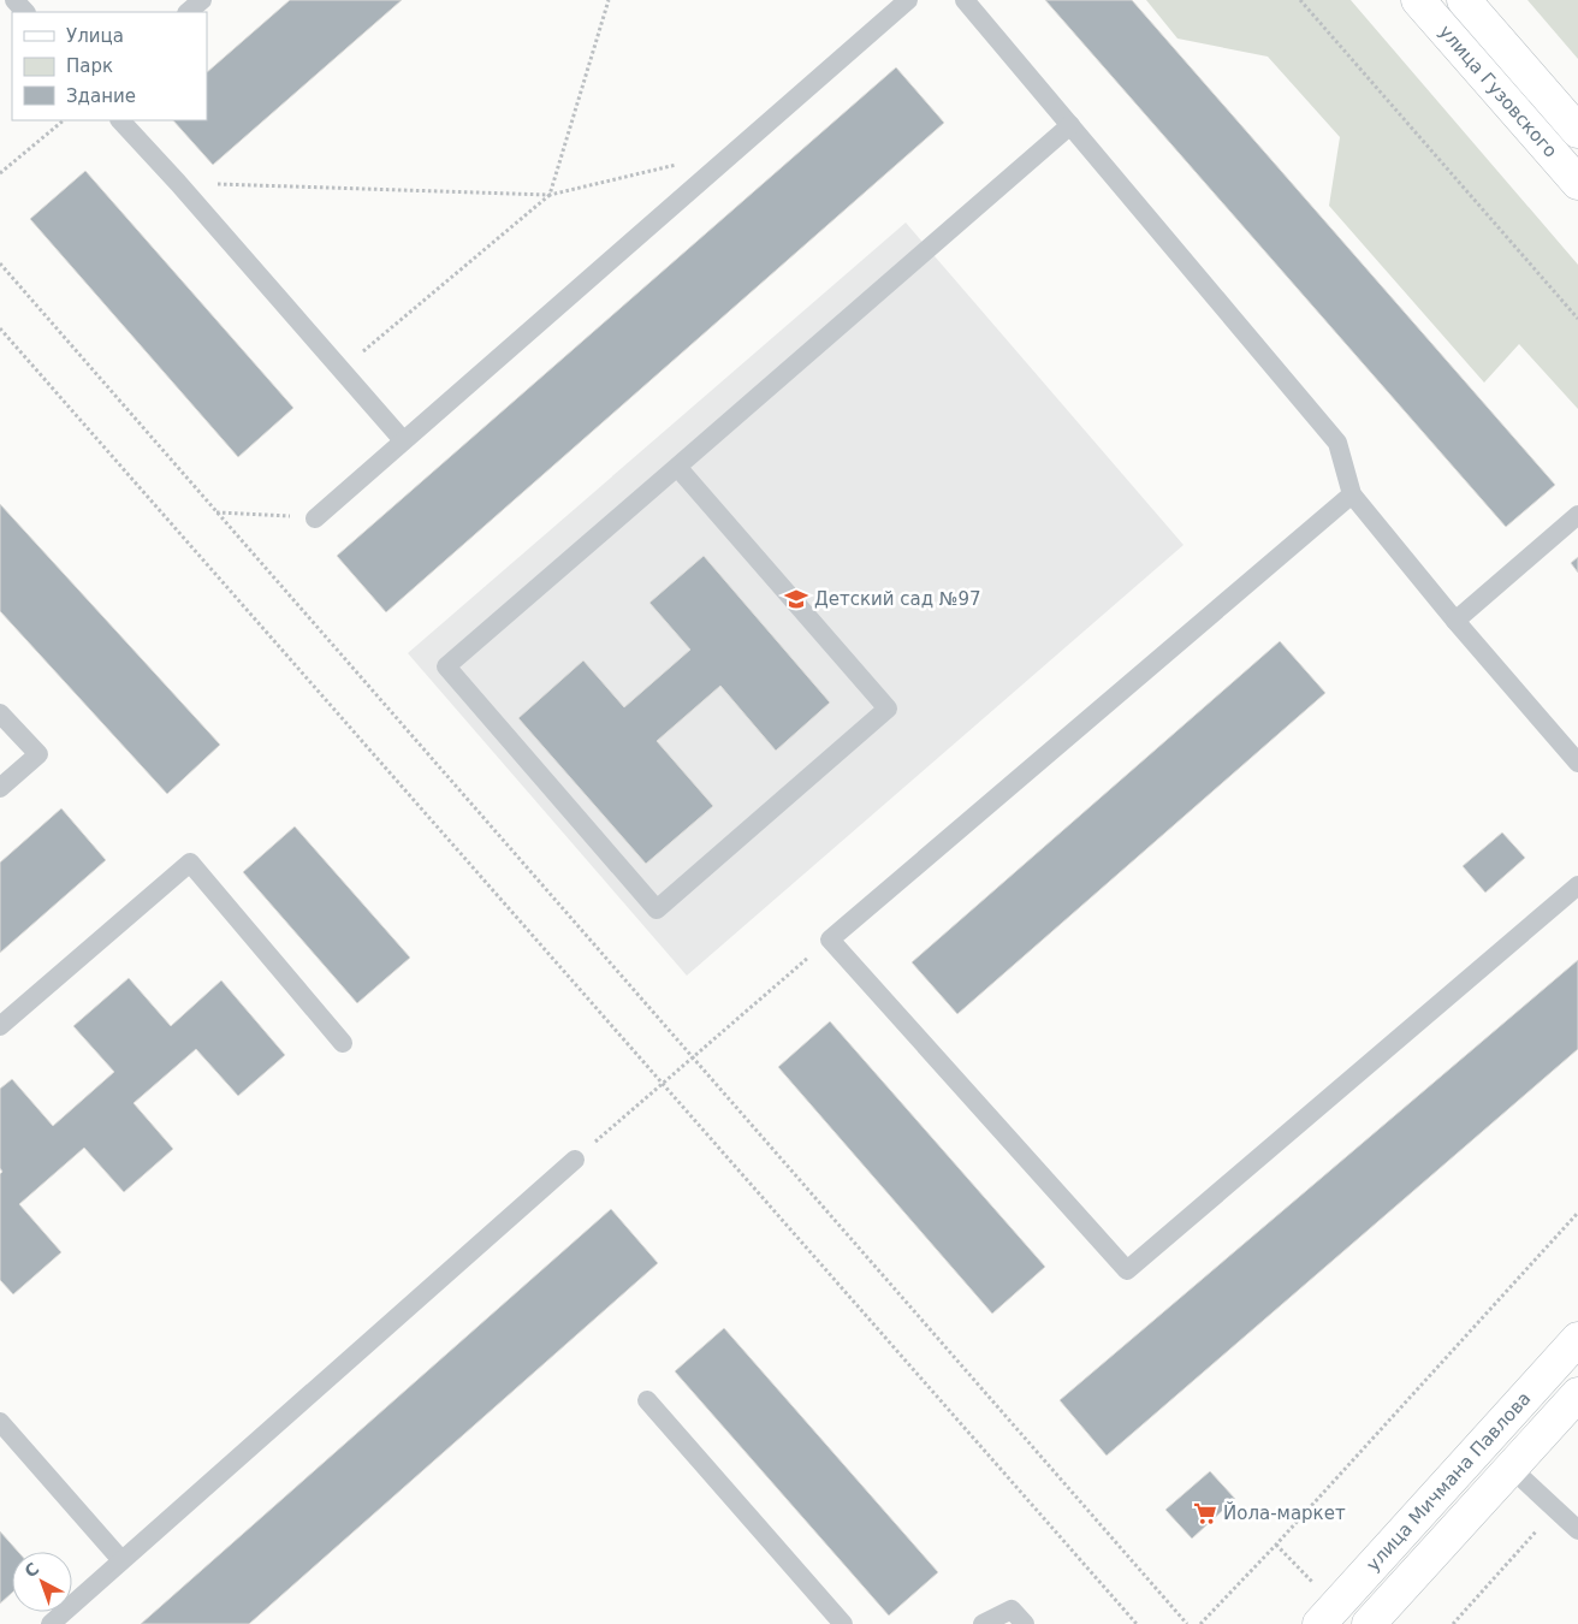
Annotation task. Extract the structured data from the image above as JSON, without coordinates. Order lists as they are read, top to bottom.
{
  "streets": {
    "main road": ["улица Гузовского", "улица Мичмана Павлова"]
  },
  "places": {
    "school or university": ["Детский сад №97"],
    "supermarket": ["Йола-маркет"]
  },
  "legend": ["Улица", "Парк", "Здание"],
  "north": "top left"
}
